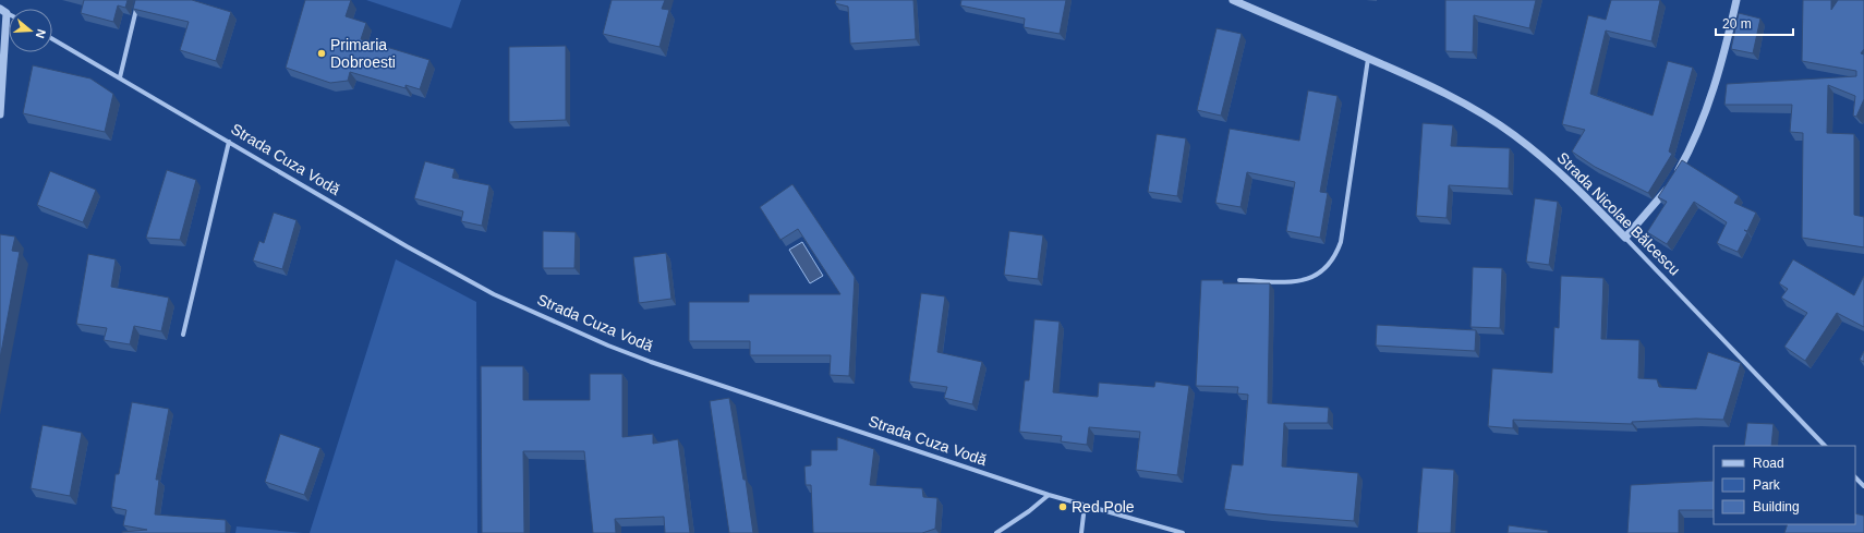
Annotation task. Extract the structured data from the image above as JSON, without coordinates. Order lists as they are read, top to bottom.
{
  "streets": {
    "street": ["Strada Cuza Vodă", "Strada Nicolae Bălcescu"]
  },
  "places": ["Primaria Dobroesti", "Red Pole"],
  "legend": ["Road", "Park", "Building"],
  "scale_bar": "20 m",
  "north": "right"
}
